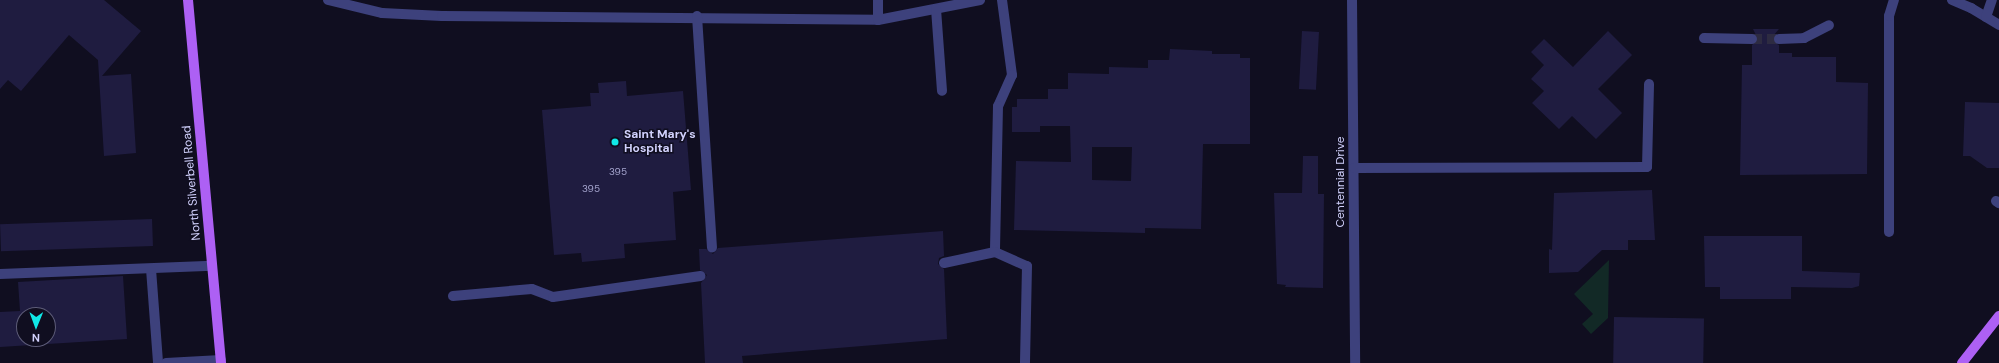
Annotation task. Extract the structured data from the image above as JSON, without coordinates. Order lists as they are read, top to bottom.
{
  "streets": {
    "main road": ["North Silverbell Road"],
    "street": ["Centennial Drive"]
  },
  "places": ["Saint Mary's Hospital"],
  "house_numbers": ["395", "395"],
  "north": "bottom"
}
